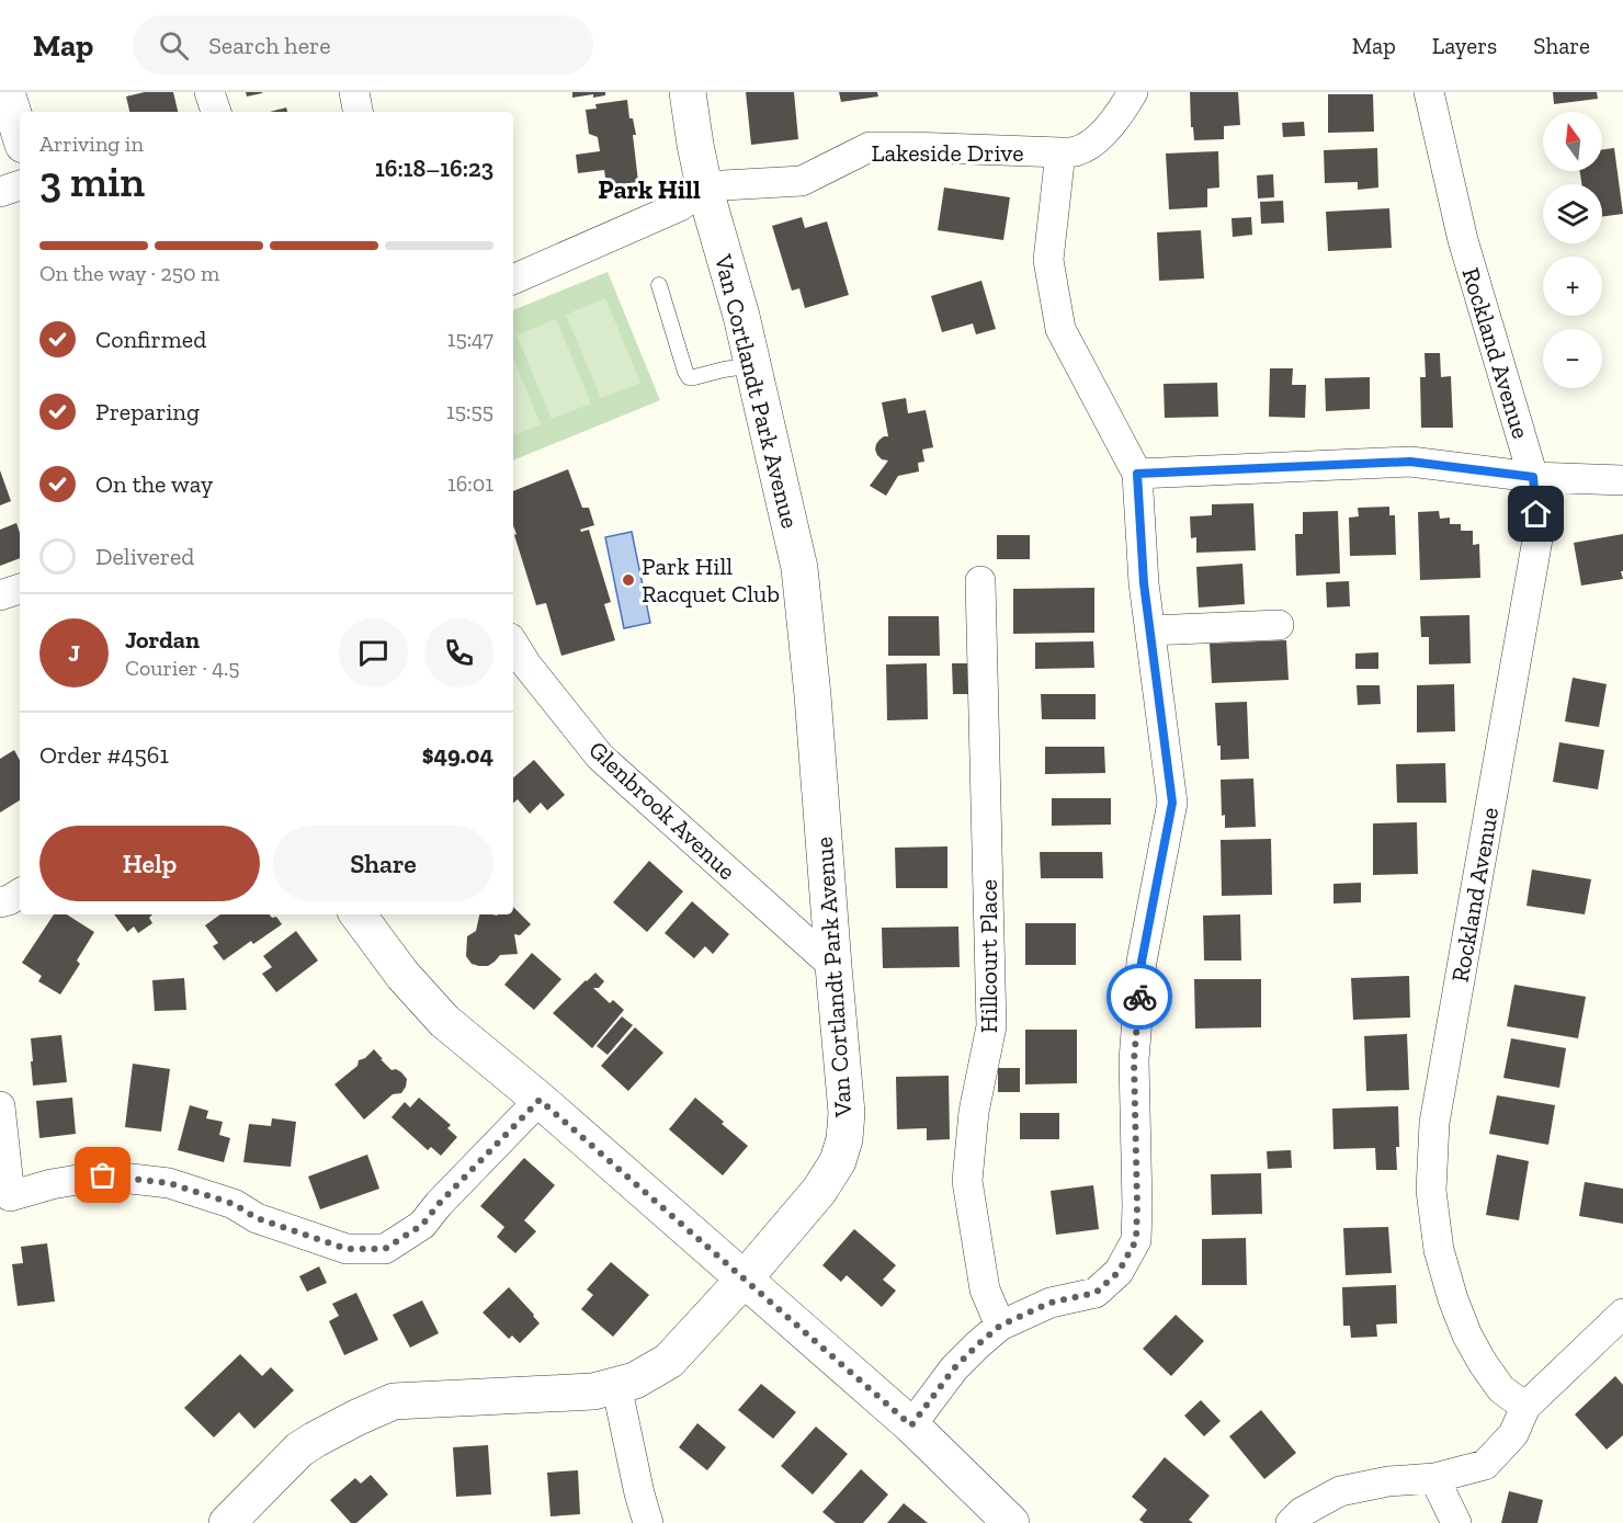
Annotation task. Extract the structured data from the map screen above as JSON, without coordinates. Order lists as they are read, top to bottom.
{
  "streets": {
    "street": [
      "Lakeside Drive",
      "Rockland Avenue",
      "Van Cortlandt Park Avenue",
      "Glenbrook Avenue",
      "Hillcourt Place"
    ]
  },
  "crossings": [
    ["Lakeside Drive", "Van Cortlandt Park Avenue"],
    ["Van Cortlandt Park Avenue", "Glenbrook Avenue"]
  ],
  "districts": ["Park Hill"],
  "places": ["Park Hill Racquet Club"],
  "north": "top",
  "page": {
    "header": "Map",
    "search": "Search here",
    "nav": ["Map", "Layers", "Share"],
    "map_buttons": ["+", "−"],
    "heading": ["3 min", "Arriving in", "16:18–16:23"],
    "panel": [
      "Jordan",
      "Courier · 4.5",
      "Order #4561",
      "$49.04"
    ],
    "bar": "On the way · 250 m",
    "list": [
      ["Confirmed", "15:47"],
      ["Preparing", "15:55"],
      ["On the way", "16:01"],
      "Delivered"
    ],
    "round": "J",
    "buttons": ["Help", "Share"]
  }
}
